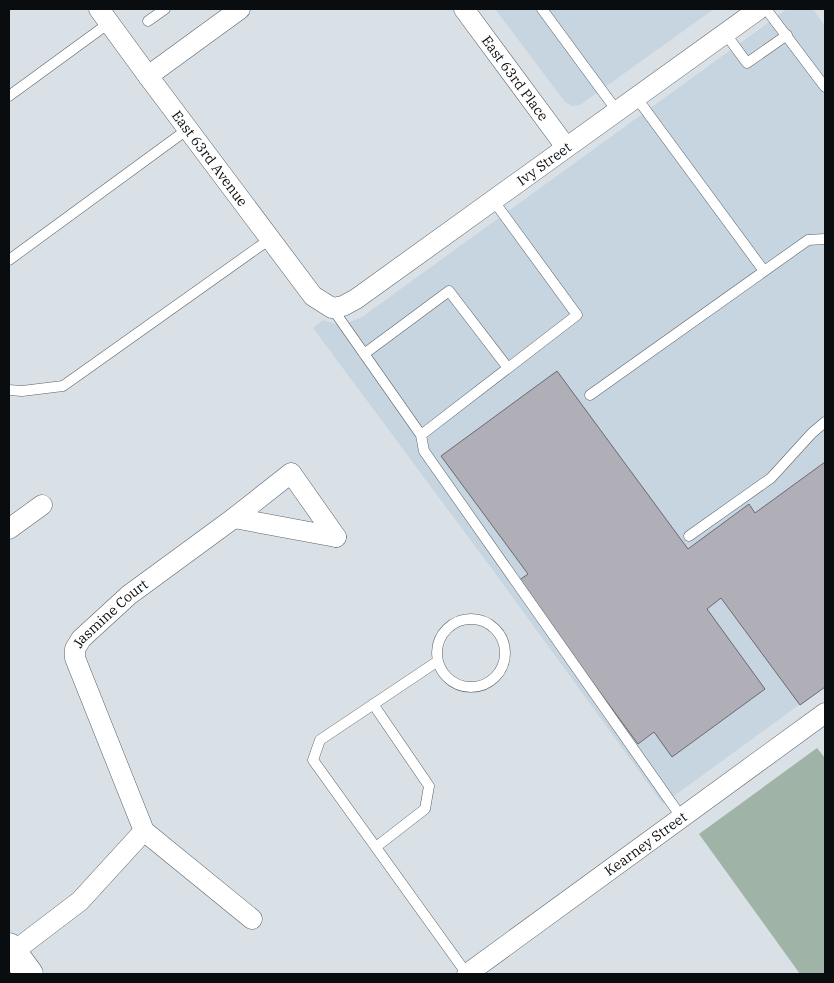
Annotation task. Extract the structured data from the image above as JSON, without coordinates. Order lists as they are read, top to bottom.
{
  "streets": {
    "street": [
      "East 63rd Place",
      "East 63rd Avenue",
      "Ivy Street",
      "Jasmine Court",
      "Kearney Street"
    ]
  },
  "crossings": [
    ["East 63rd Place", "Ivy Street"],
    ["East 63rd Avenue", "Ivy Street"]
  ]
}
